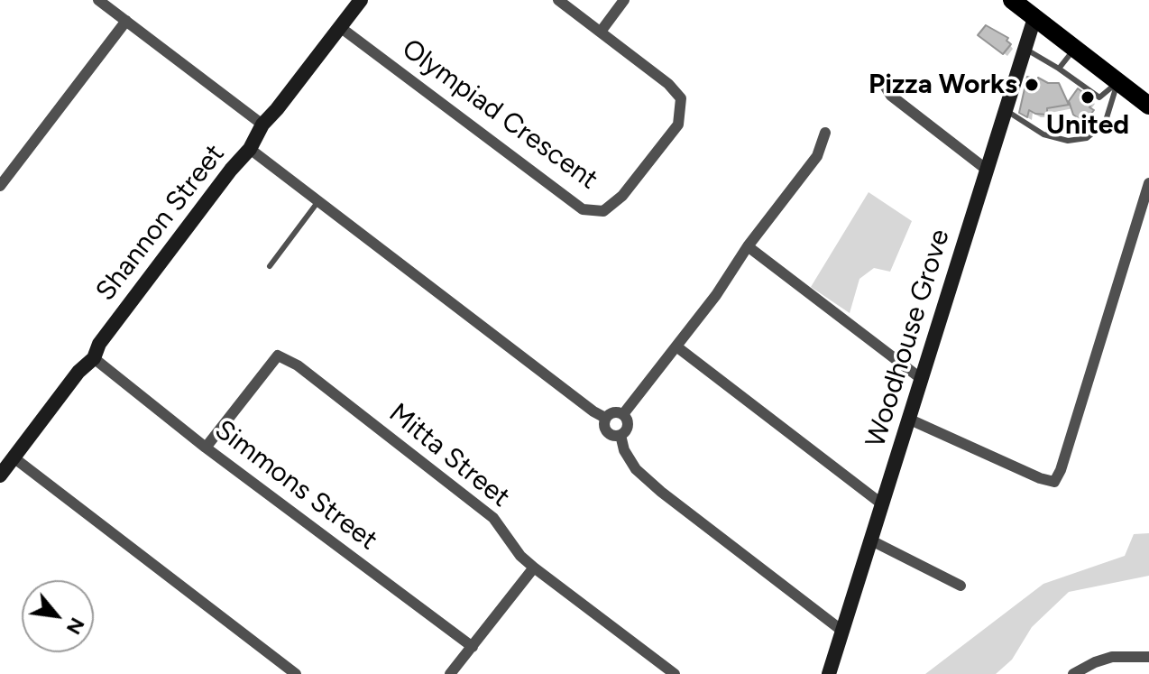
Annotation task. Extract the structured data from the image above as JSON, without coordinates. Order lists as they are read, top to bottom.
{
  "streets": {
    "street": [
      "Olympiad Crescent",
      "Shannon Street",
      "Woodhouse Grove",
      "Mitta Street",
      "Simmons Street"
    ]
  },
  "crossings": [
    ["Olympiad Crescent", "Shannon Street"],
    ["Shannon Street", "Simmons Street"],
    ["Mitta Street", "Simmons Street"]
  ],
  "places": ["Pizza Works", "United"],
  "north": "bottom right"
}
